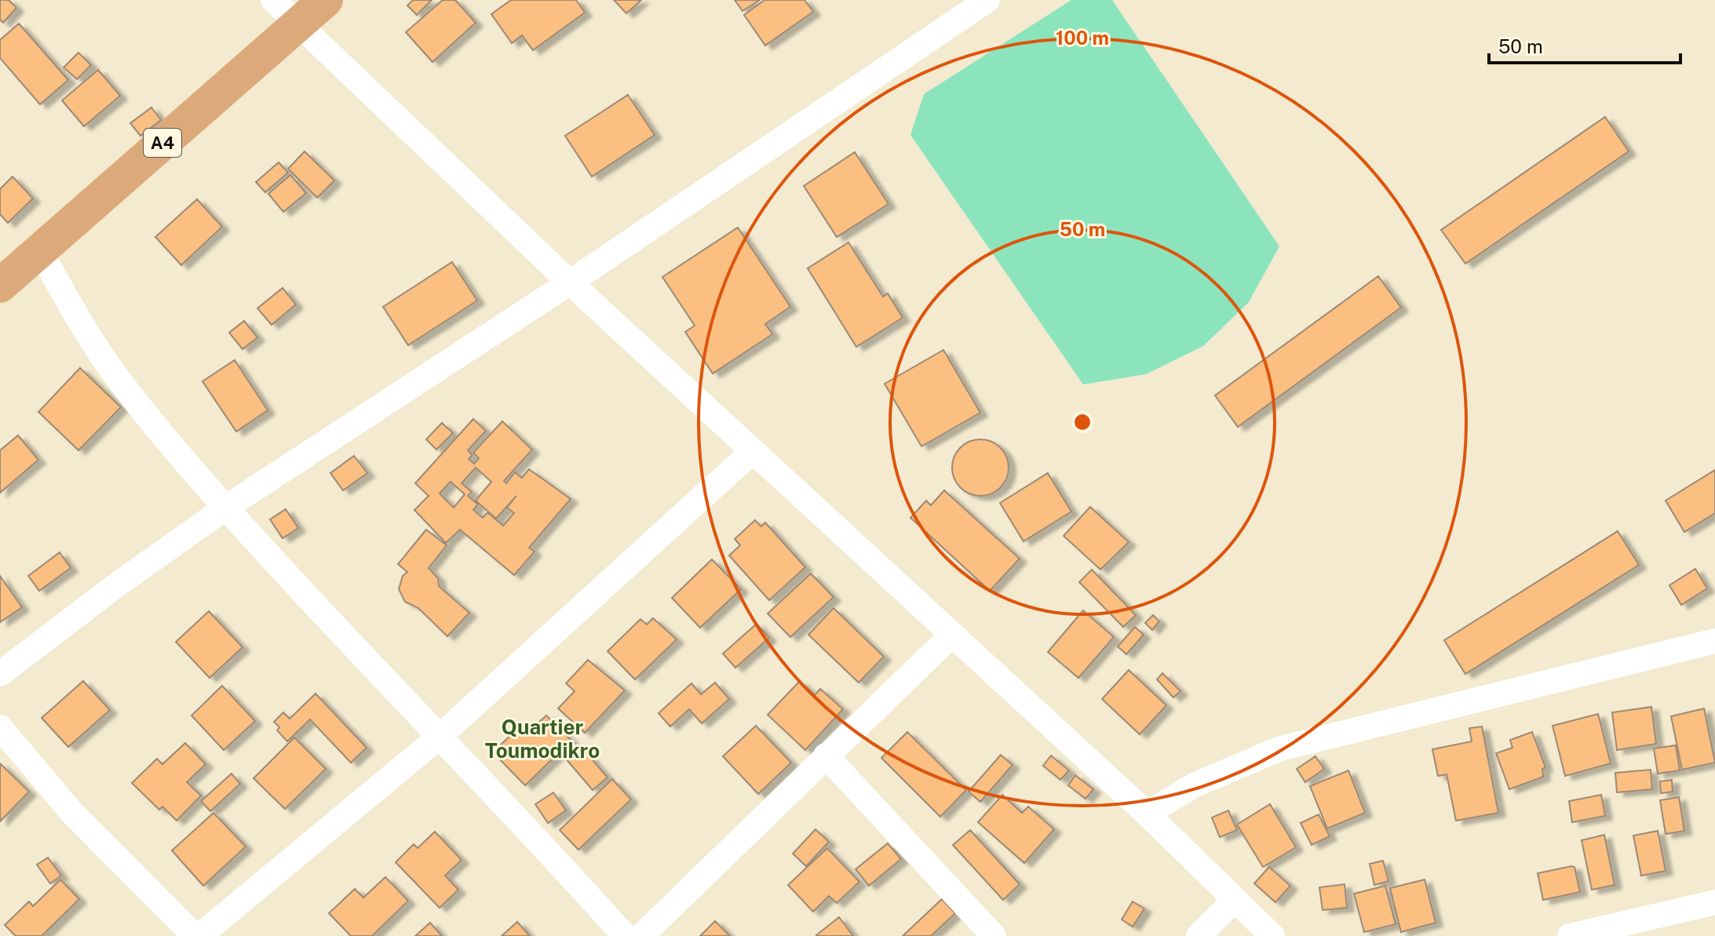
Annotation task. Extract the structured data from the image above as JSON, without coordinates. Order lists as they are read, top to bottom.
{
  "streets": {
    "main road": ["A4"]
  },
  "districts": ["Quartier Toumodikro"],
  "scale_bar": "50 m",
  "rings": ["100 m", "50 m"]
}
